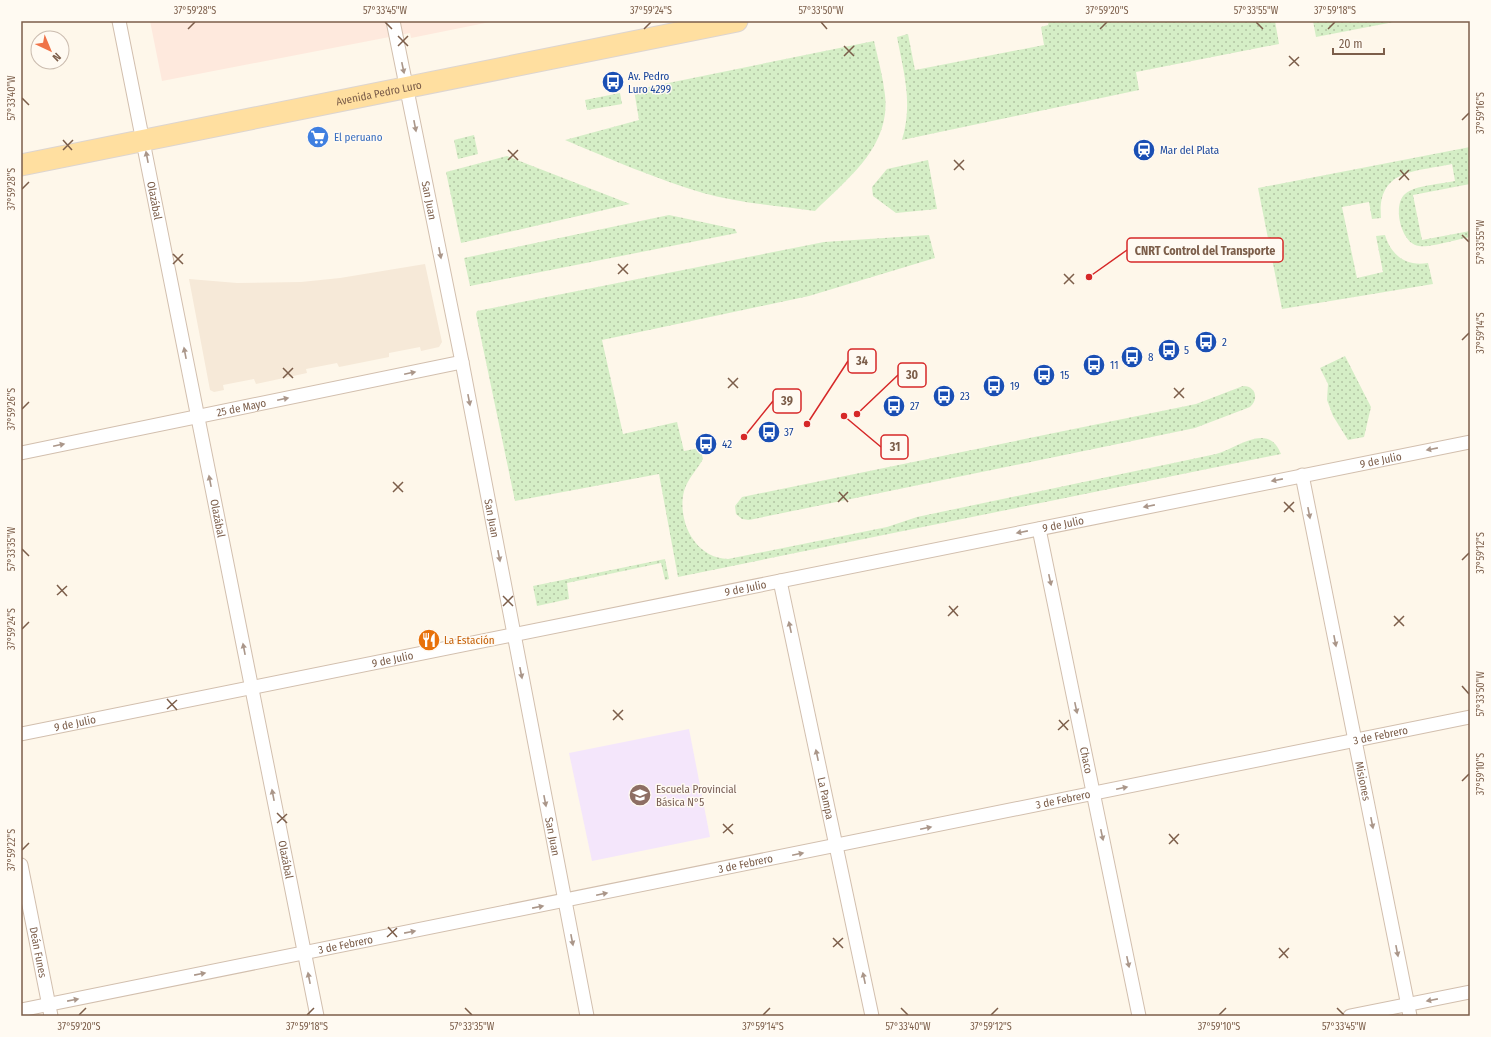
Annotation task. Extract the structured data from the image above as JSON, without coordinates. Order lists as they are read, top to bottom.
{
  "streets": {
    "main road": ["Avenida Pedro Luro"],
    "street": [
      "San Juan",
      "Olazábal",
      "25 de Mayo",
      "9 de Julio",
      "3 de Febrero",
      "Chaco",
      "Misiones",
      "La Pampa",
      "Deán Funes"
    ]
  },
  "crossings": [
    ["Avenida Pedro Luro", "San Juan"],
    ["Avenida Pedro Luro", "Olazábal"],
    ["San Juan", "25 de Mayo"],
    ["San Juan", "9 de Julio"],
    ["San Juan", "3 de Febrero"],
    ["Olazábal", "25 de Mayo"],
    ["Olazábal", "9 de Julio"],
    ["Olazábal", "3 de Febrero"],
    ["9 de Julio", "Chaco"],
    ["9 de Julio", "Misiones"],
    ["9 de Julio", "La Pampa"],
    ["3 de Febrero", "Chaco"],
    ["3 de Febrero", "Misiones"],
    ["3 de Febrero", "La Pampa"],
    ["3 de Febrero", "Deán Funes"]
  ],
  "one_way": [
    "San Juan",
    "Olazábal",
    "25 de Mayo",
    "9 de Julio",
    "3 de Febrero",
    "Chaco",
    "Misiones",
    "La Pampa"
  ],
  "places": {
    "bus stop": [
      "Av. Pedro Luro 4299",
      "2",
      "5",
      "8",
      "11",
      "15",
      "19",
      "23",
      "27",
      "37",
      "42"
    ],
    "supermarket": ["El peruano"],
    "station": ["Mar del Plata"],
    "other": [
      "CNRT Control del Transporte",
      "30",
      "31",
      "34",
      "39"
    ],
    "restaurant": ["La Estación"],
    "school or university": ["Escuela Provincial Básica N°5"]
  },
  "scale_bar": "20 m",
  "north": "bottom right",
  "coordinates": [
    "37°59'28\"S",
    "57°33'45\"W",
    "37°59'24\"S",
    "57°33'50\"W",
    "37°59'20\"S",
    "57°33'55\"W",
    "37°59'18\"S",
    "57°33'40\"W",
    "37°59'16\"S",
    "37°59'14\"S",
    "37°59'26\"S",
    "57°33'35\"W",
    "37°59'12\"S",
    "37°59'10\"S",
    "37°59'22\"S"
  ]
}
